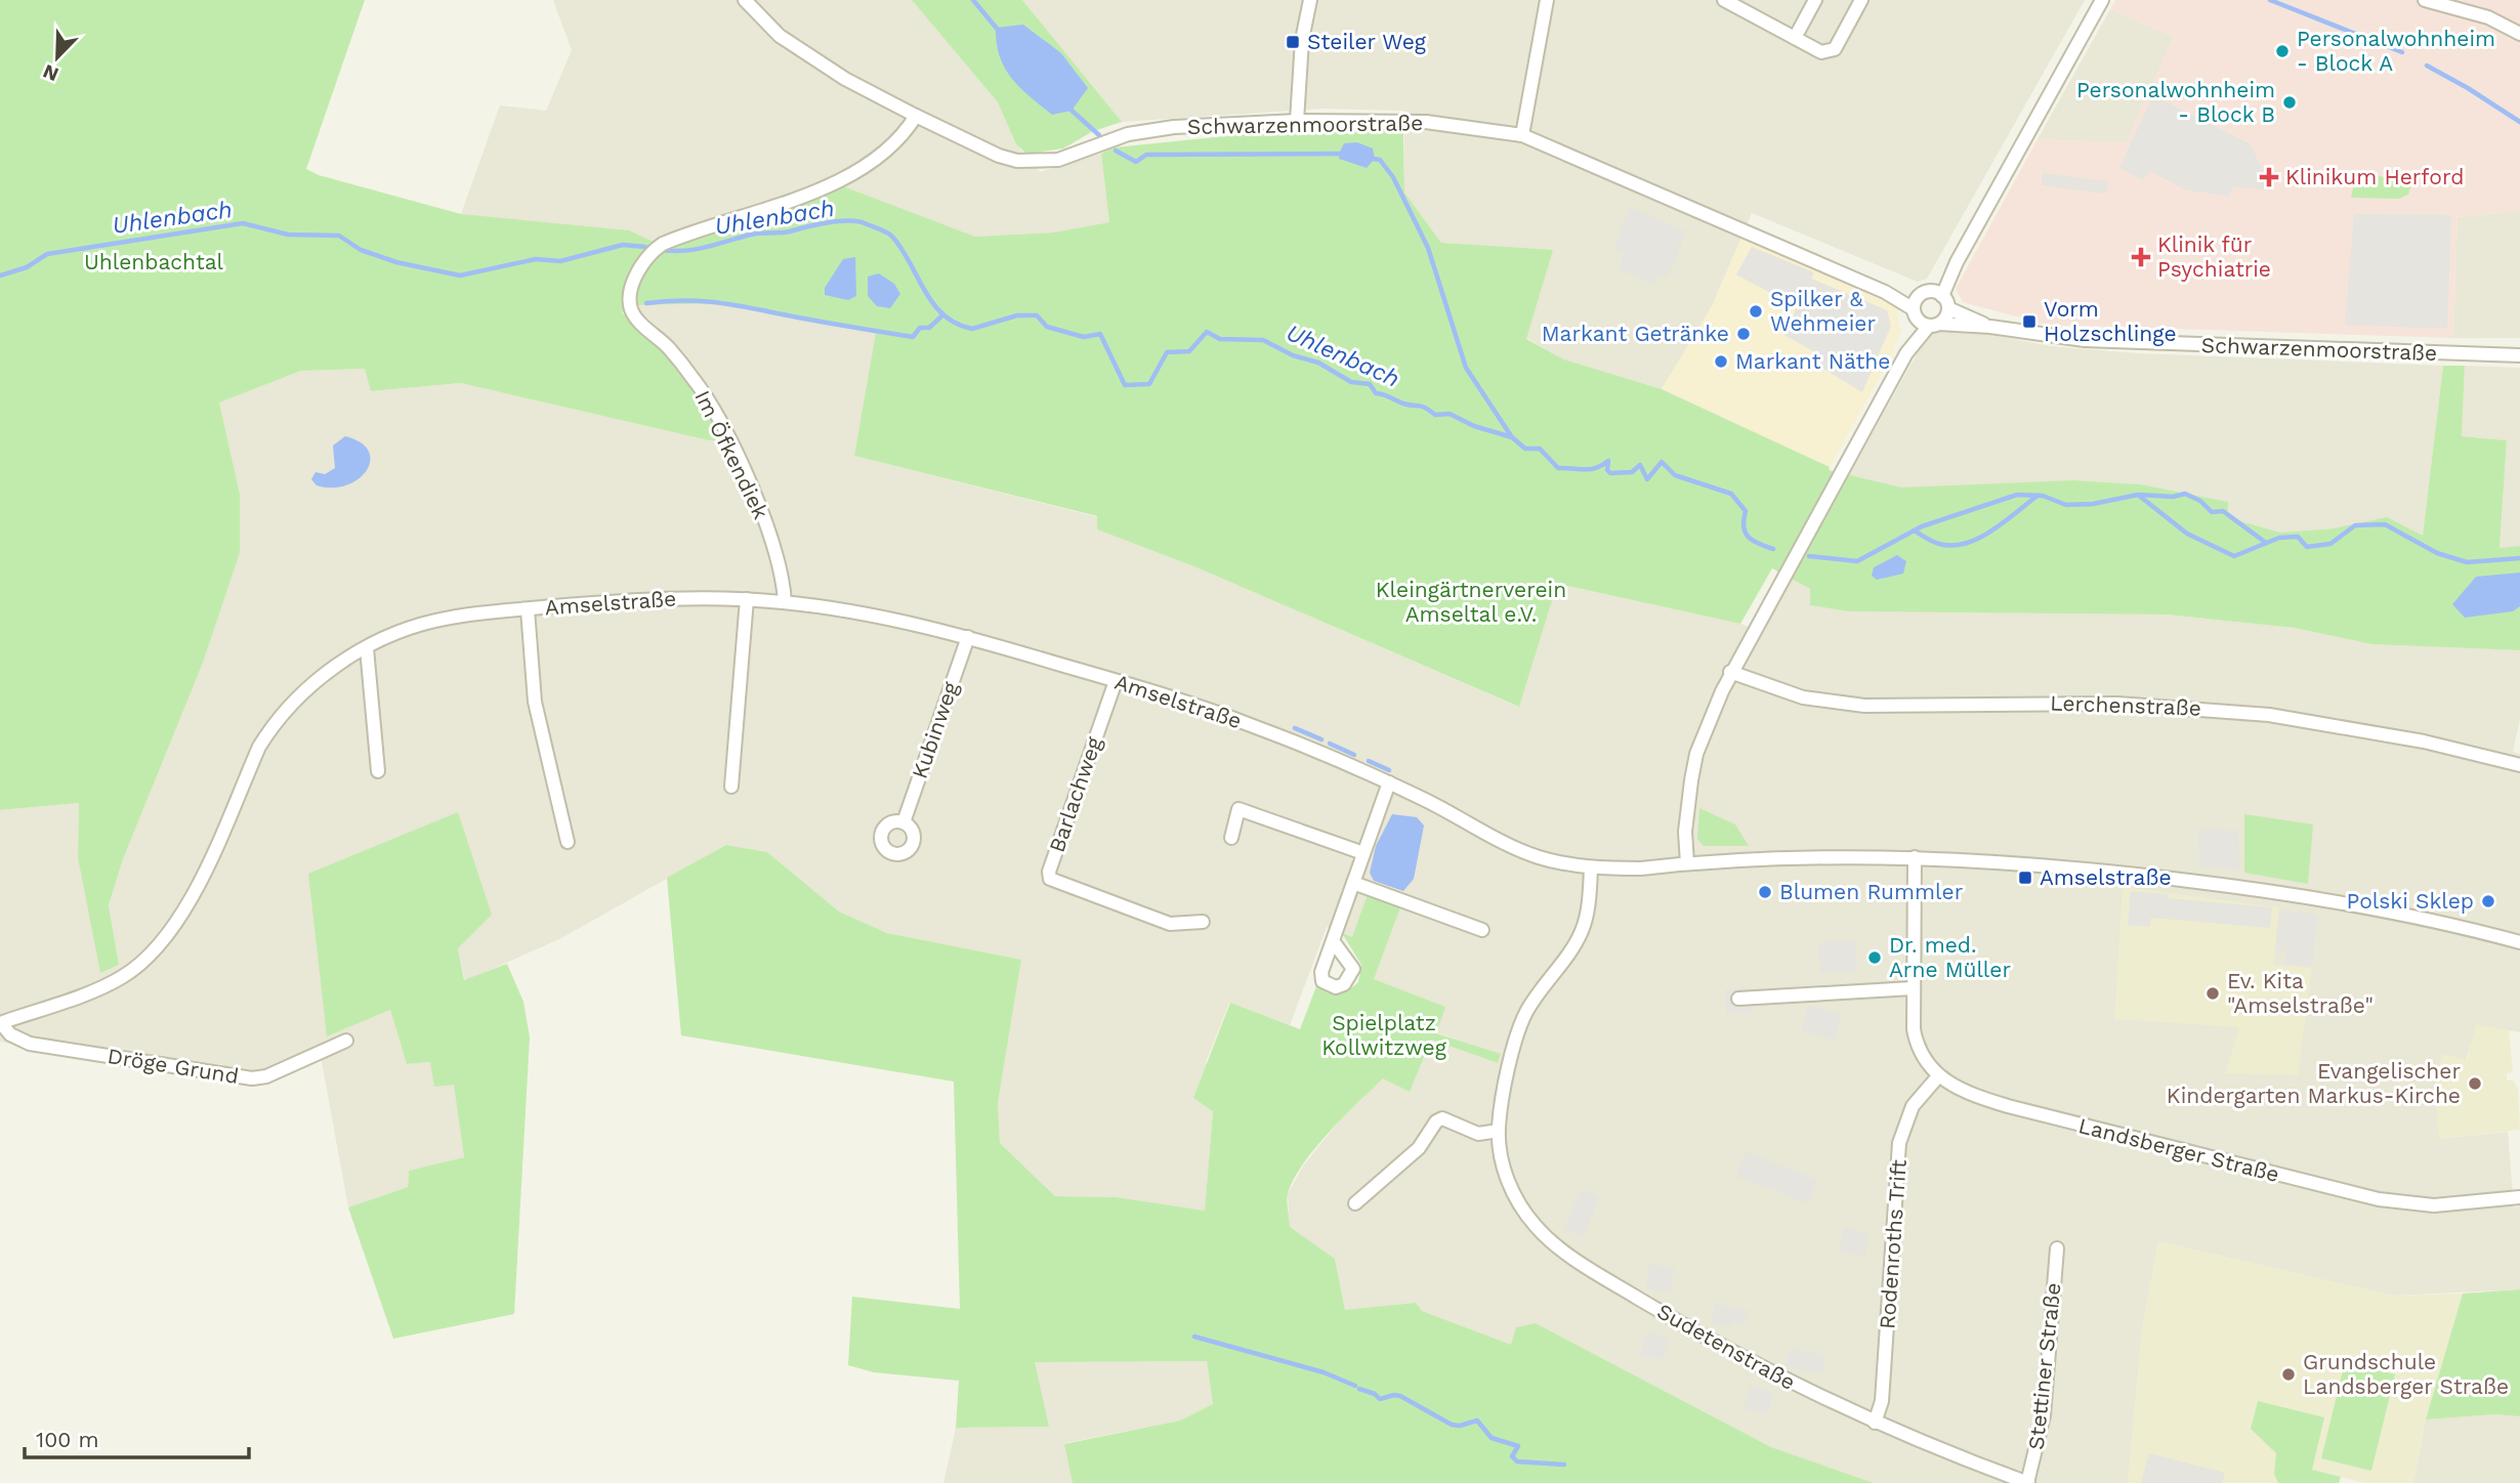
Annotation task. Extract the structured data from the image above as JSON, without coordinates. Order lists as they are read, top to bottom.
{
  "streets": {
    "street": [
      "Schwarzenmoorstraße",
      "Im Öfkendiek",
      "Amselstraße",
      "Lerchenstraße",
      "Kubinweg",
      "Barlachweg",
      "Dröge Grund",
      "Landsberger Straße",
      "Rodenroths Trift",
      "Sudetenstraße",
      "Stettiner Straße"
    ]
  },
  "crossings": [
    ["Schwarzenmoorstraße", "Im Öfkendiek"],
    ["Im Öfkendiek", "Amselstraße"],
    ["Amselstraße", "Kubinweg"],
    ["Amselstraße", "Barlachweg"],
    ["Amselstraße", "Dröge Grund"],
    ["Amselstraße", "Landsberger Straße"],
    ["Amselstraße", "Sudetenstraße"],
    ["Landsberger Straße", "Rodenroths Trift"],
    ["Rodenroths Trift", "Sudetenstraße"],
    ["Sudetenstraße", "Stettiner Straße"]
  ],
  "water": ["Uhlenbach"],
  "parks": ["Uhlenbachtal", "Kleingärtnerverein Amseltal e.V.", "Spielplatz Kollwitzweg"],
  "places": {
    "transit": ["Steiler Weg", "Vorm Holzschlinge", "Amselstraße"],
    "other": [
      "Personalwohnheim - Block A",
      "Personalwohnheim - Block B",
      "Spilker & Wehmeier",
      "Markant Getränke",
      "Markant Näthe",
      "Blumen Rummler",
      "Polski Sklep",
      "Dr. med. Arne Müller",
      "Ev. Kita \"Amselstraße\"",
      "Evangelischer Kindergarten Markus-Kirche",
      "Grundschule Landsberger Straße"
    ],
    "health": ["Klinikum Herford", "Klinik für Psychiatrie"]
  },
  "scale_bar": "100 m",
  "north": "bottom left"
}
